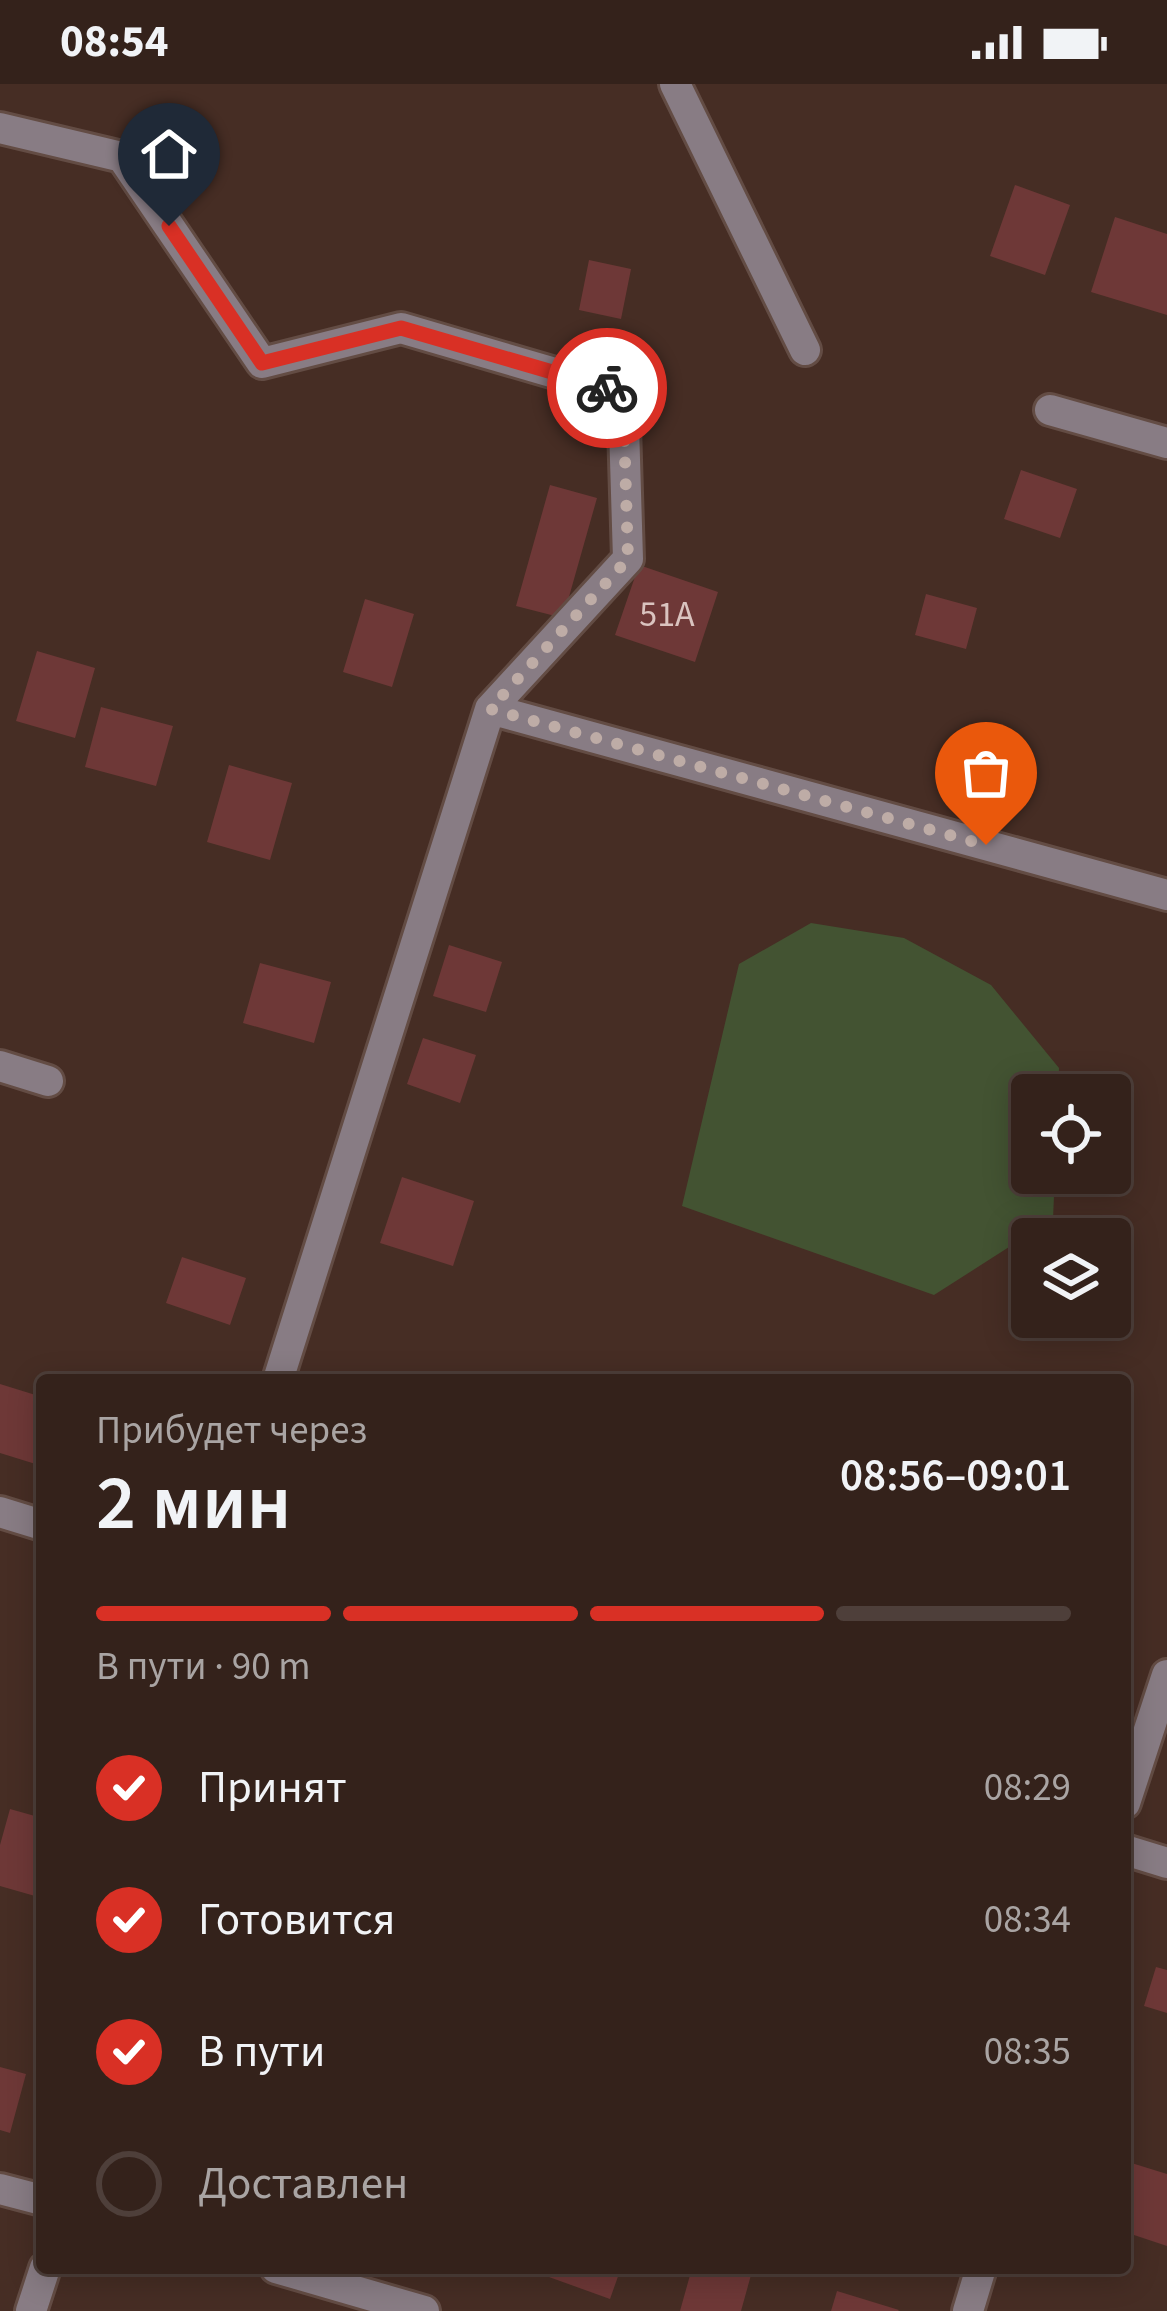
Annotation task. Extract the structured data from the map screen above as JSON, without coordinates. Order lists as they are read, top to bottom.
{
  "house_numbers": ["51А"],
  "page": {
    "status": "08:54",
    "heading": ["2 мин", "Прибудет через", "08:56–09:01"],
    "bar": "В пути · 90 m",
    "list": [
      ["Принят", "08:29"],
      ["Готовится", "08:34"],
      ["В пути", "08:35"],
      "Доставлен"
    ]
  }
}
